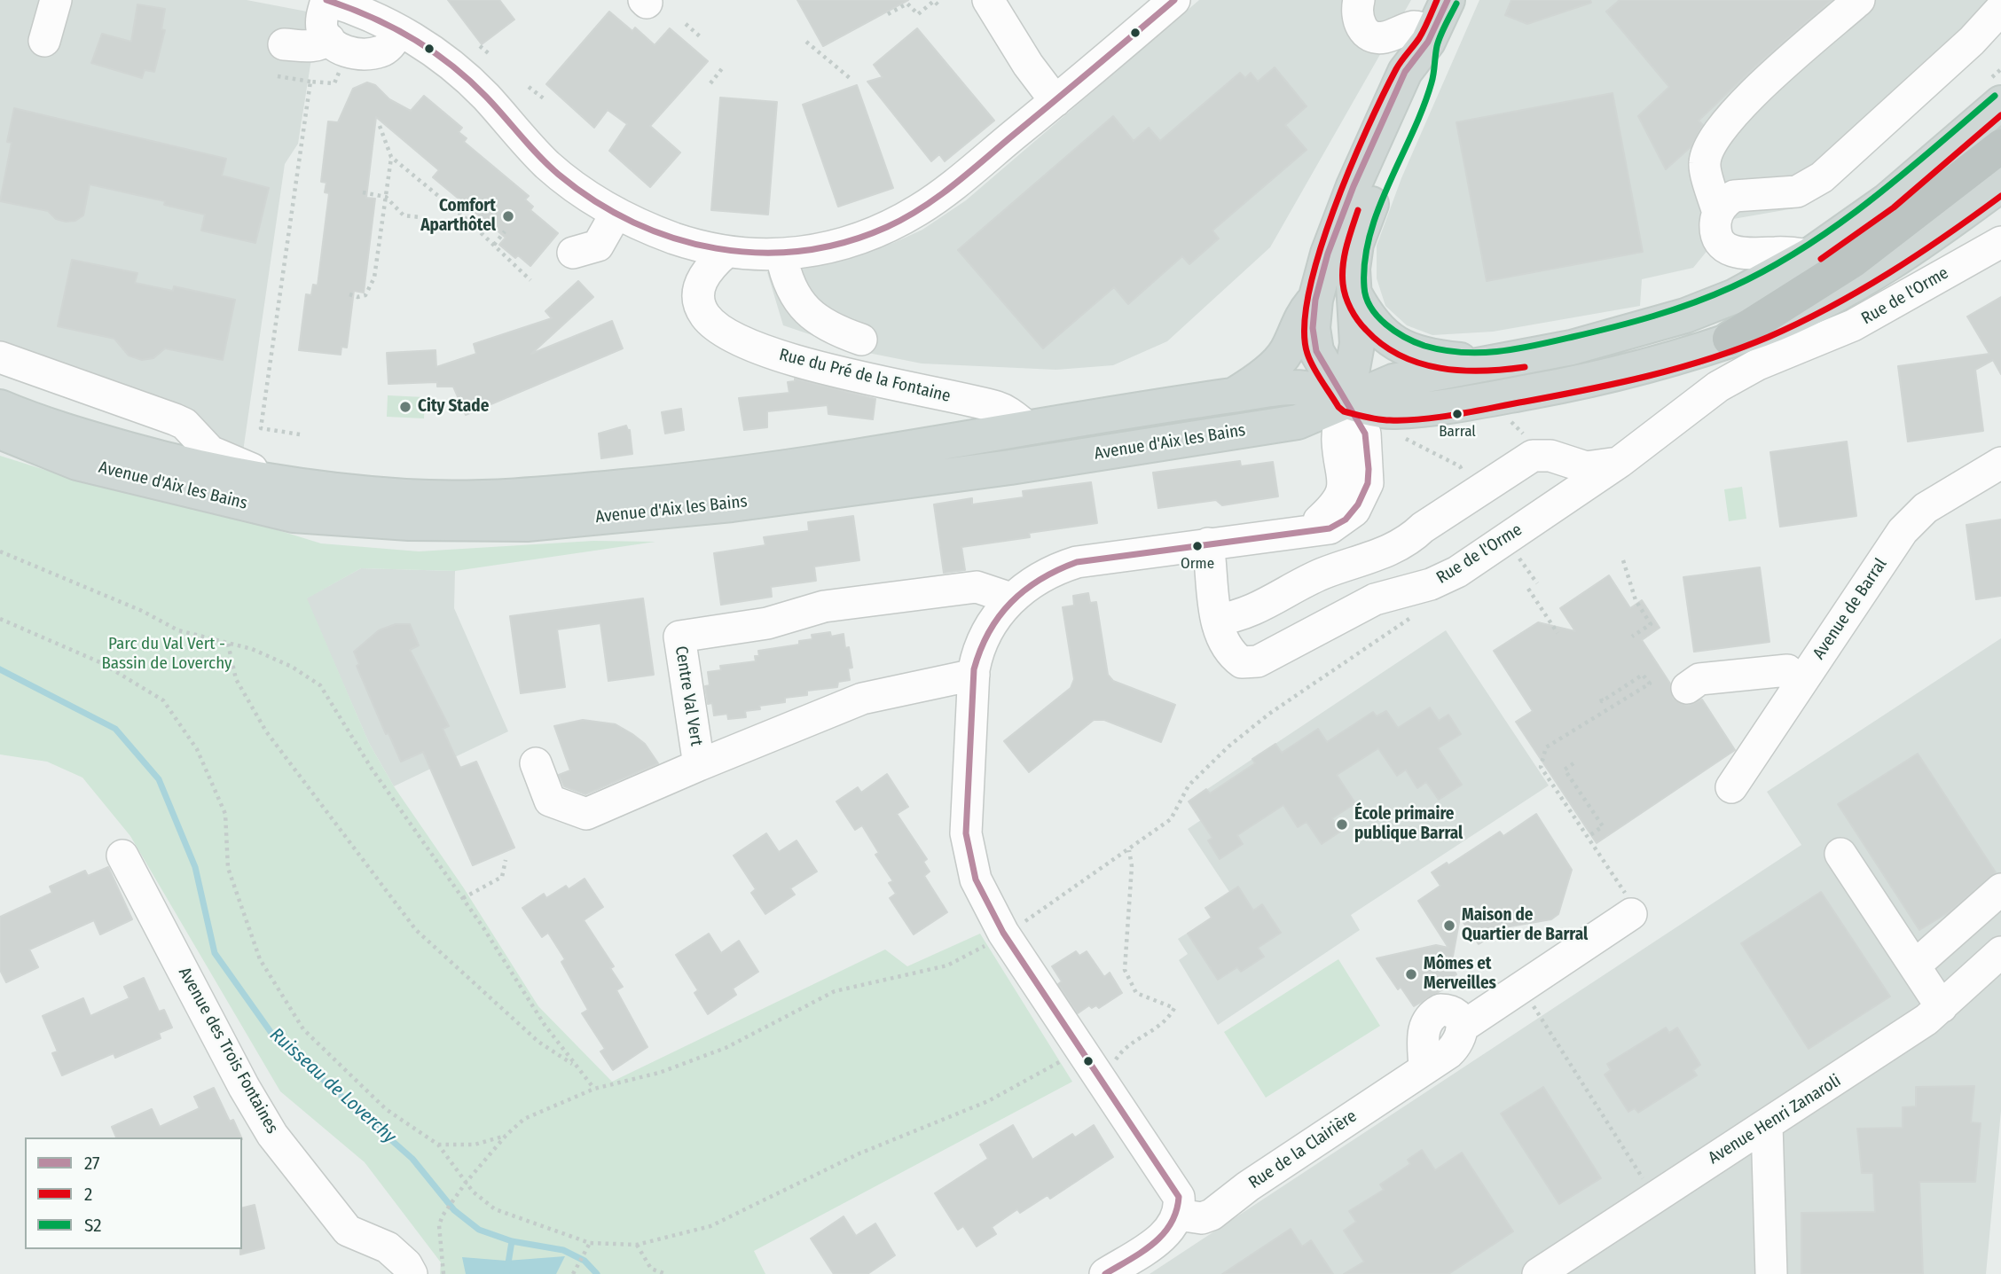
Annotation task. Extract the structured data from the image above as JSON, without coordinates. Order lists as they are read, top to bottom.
{
  "streets": {
    "main road": ["Avenue d'Aix les Bains"],
    "street": [
      "Rue de l'Orme",
      "Rue du Pré de la Fontaine",
      "Avenue de Barral",
      "Centre Val Vert",
      "Avenue des Trois Fontaines",
      "Avenue Henri Zanaroli",
      "Rue de la Clairière"
    ]
  },
  "crossings": [
    ["Rue du Pré de la Fontaine", "Avenue d'Aix les Bains"]
  ],
  "water": ["Ruisseau de Loverchy"],
  "parks": ["Parc du Val Vert - Bassin de Loverchy"],
  "places": [
    "Comfort Aparthôtel",
    "City Stade",
    "Barral",
    "Orme",
    "École primaire publique Barral",
    "Maison de Quartier de Barral",
    "Mômes et Merveilles"
  ],
  "lines": ["transit line 27", "transit line 2", "transit line S2"],
  "legend": ["27", "2", "S2"]
}
